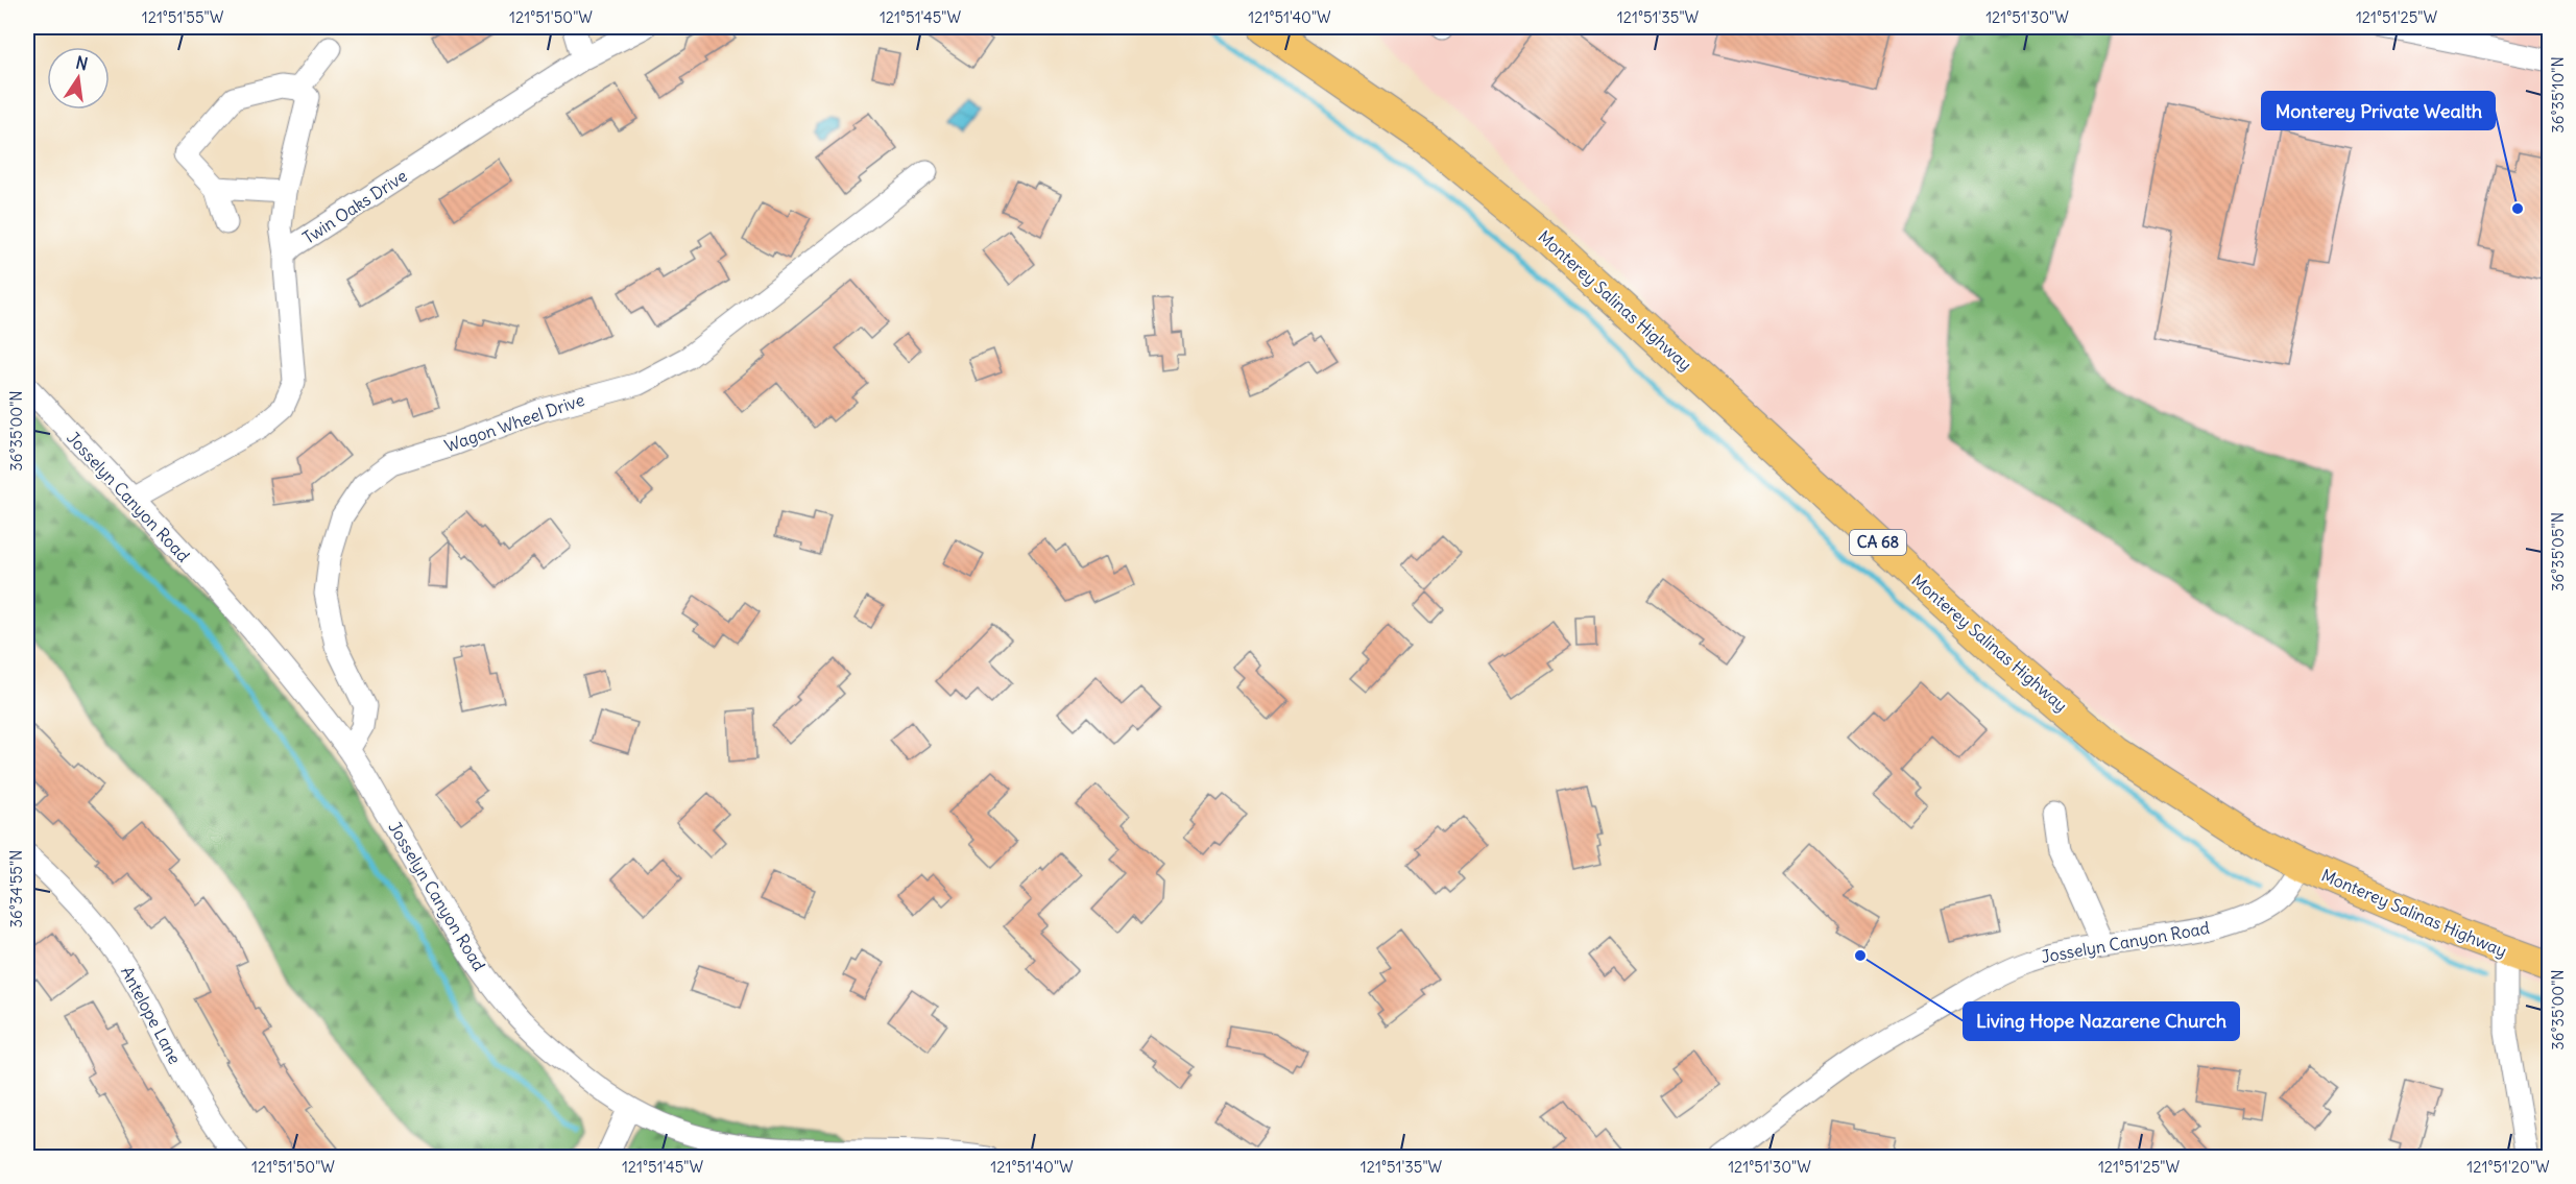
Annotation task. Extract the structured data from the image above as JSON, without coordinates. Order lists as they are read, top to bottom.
{
  "streets": {
    "highway": ["Monterey Salinas Highway", "CA 68"],
    "street": [
      "Twin Oaks Drive",
      "Wagon Wheel Drive",
      "Josselyn Canyon Road",
      "Antelope Lane"
    ]
  },
  "crossings": [
    ["Twin Oaks Drive", "Josselyn Canyon Road"],
    ["Monterey Salinas Highway", "Josselyn Canyon Road"],
    ["Wagon Wheel Drive", "Josselyn Canyon Road"]
  ],
  "places": ["Monterey Private Wealth", "Living Hope Nazarene Church"],
  "north": "top",
  "coordinates": [
    "121°51'55\"W",
    "121°51'50\"W",
    "121°51'45\"W",
    "121°51'40\"W",
    "121°51'35\"W",
    "121°51'30\"W",
    "121°51'25\"W",
    "36°35'10\"N",
    "36°35'00\"N",
    "36°35'05\"N",
    "36°34'55\"N",
    "121°51'20\"W"
  ]
}
